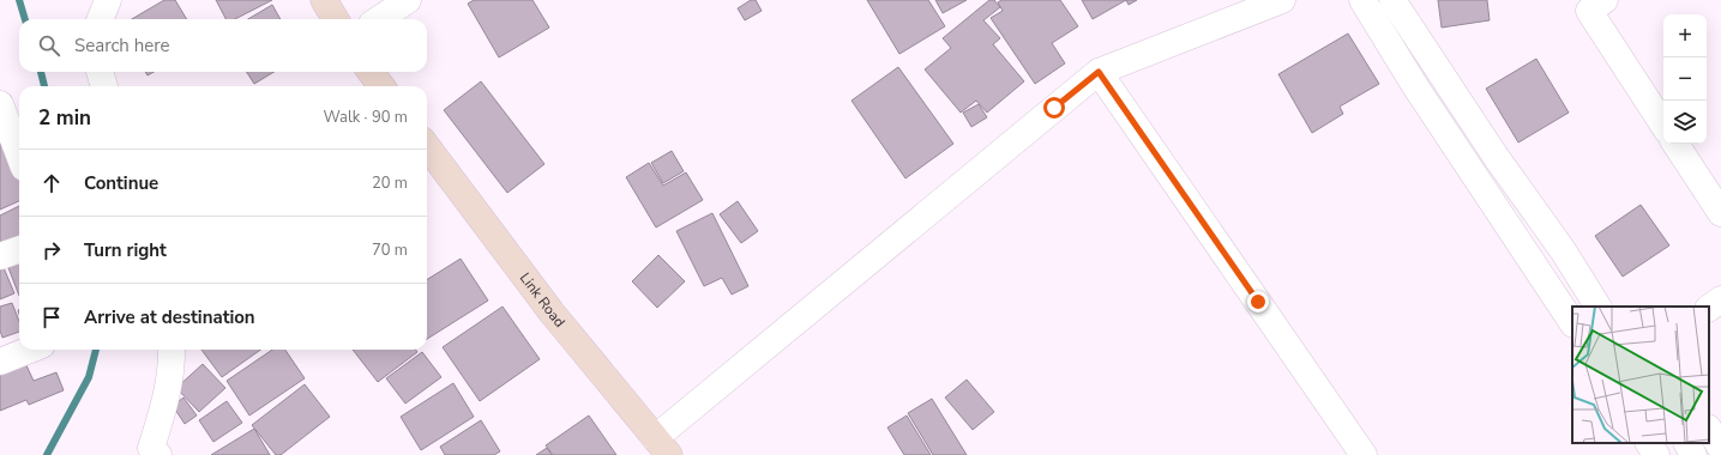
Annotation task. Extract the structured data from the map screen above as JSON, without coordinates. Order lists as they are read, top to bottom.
{
  "streets": {
    "street": ["Link Road"]
  },
  "page": {
    "map_buttons": ["+", "−"],
    "search": "Search here",
    "heading": ["2 min", "Walk · 90 m"],
    "list": [
      ["Continue", "20 m"],
      ["Turn right", "70 m"],
      "Arrive at destination"
    ]
  }
}
